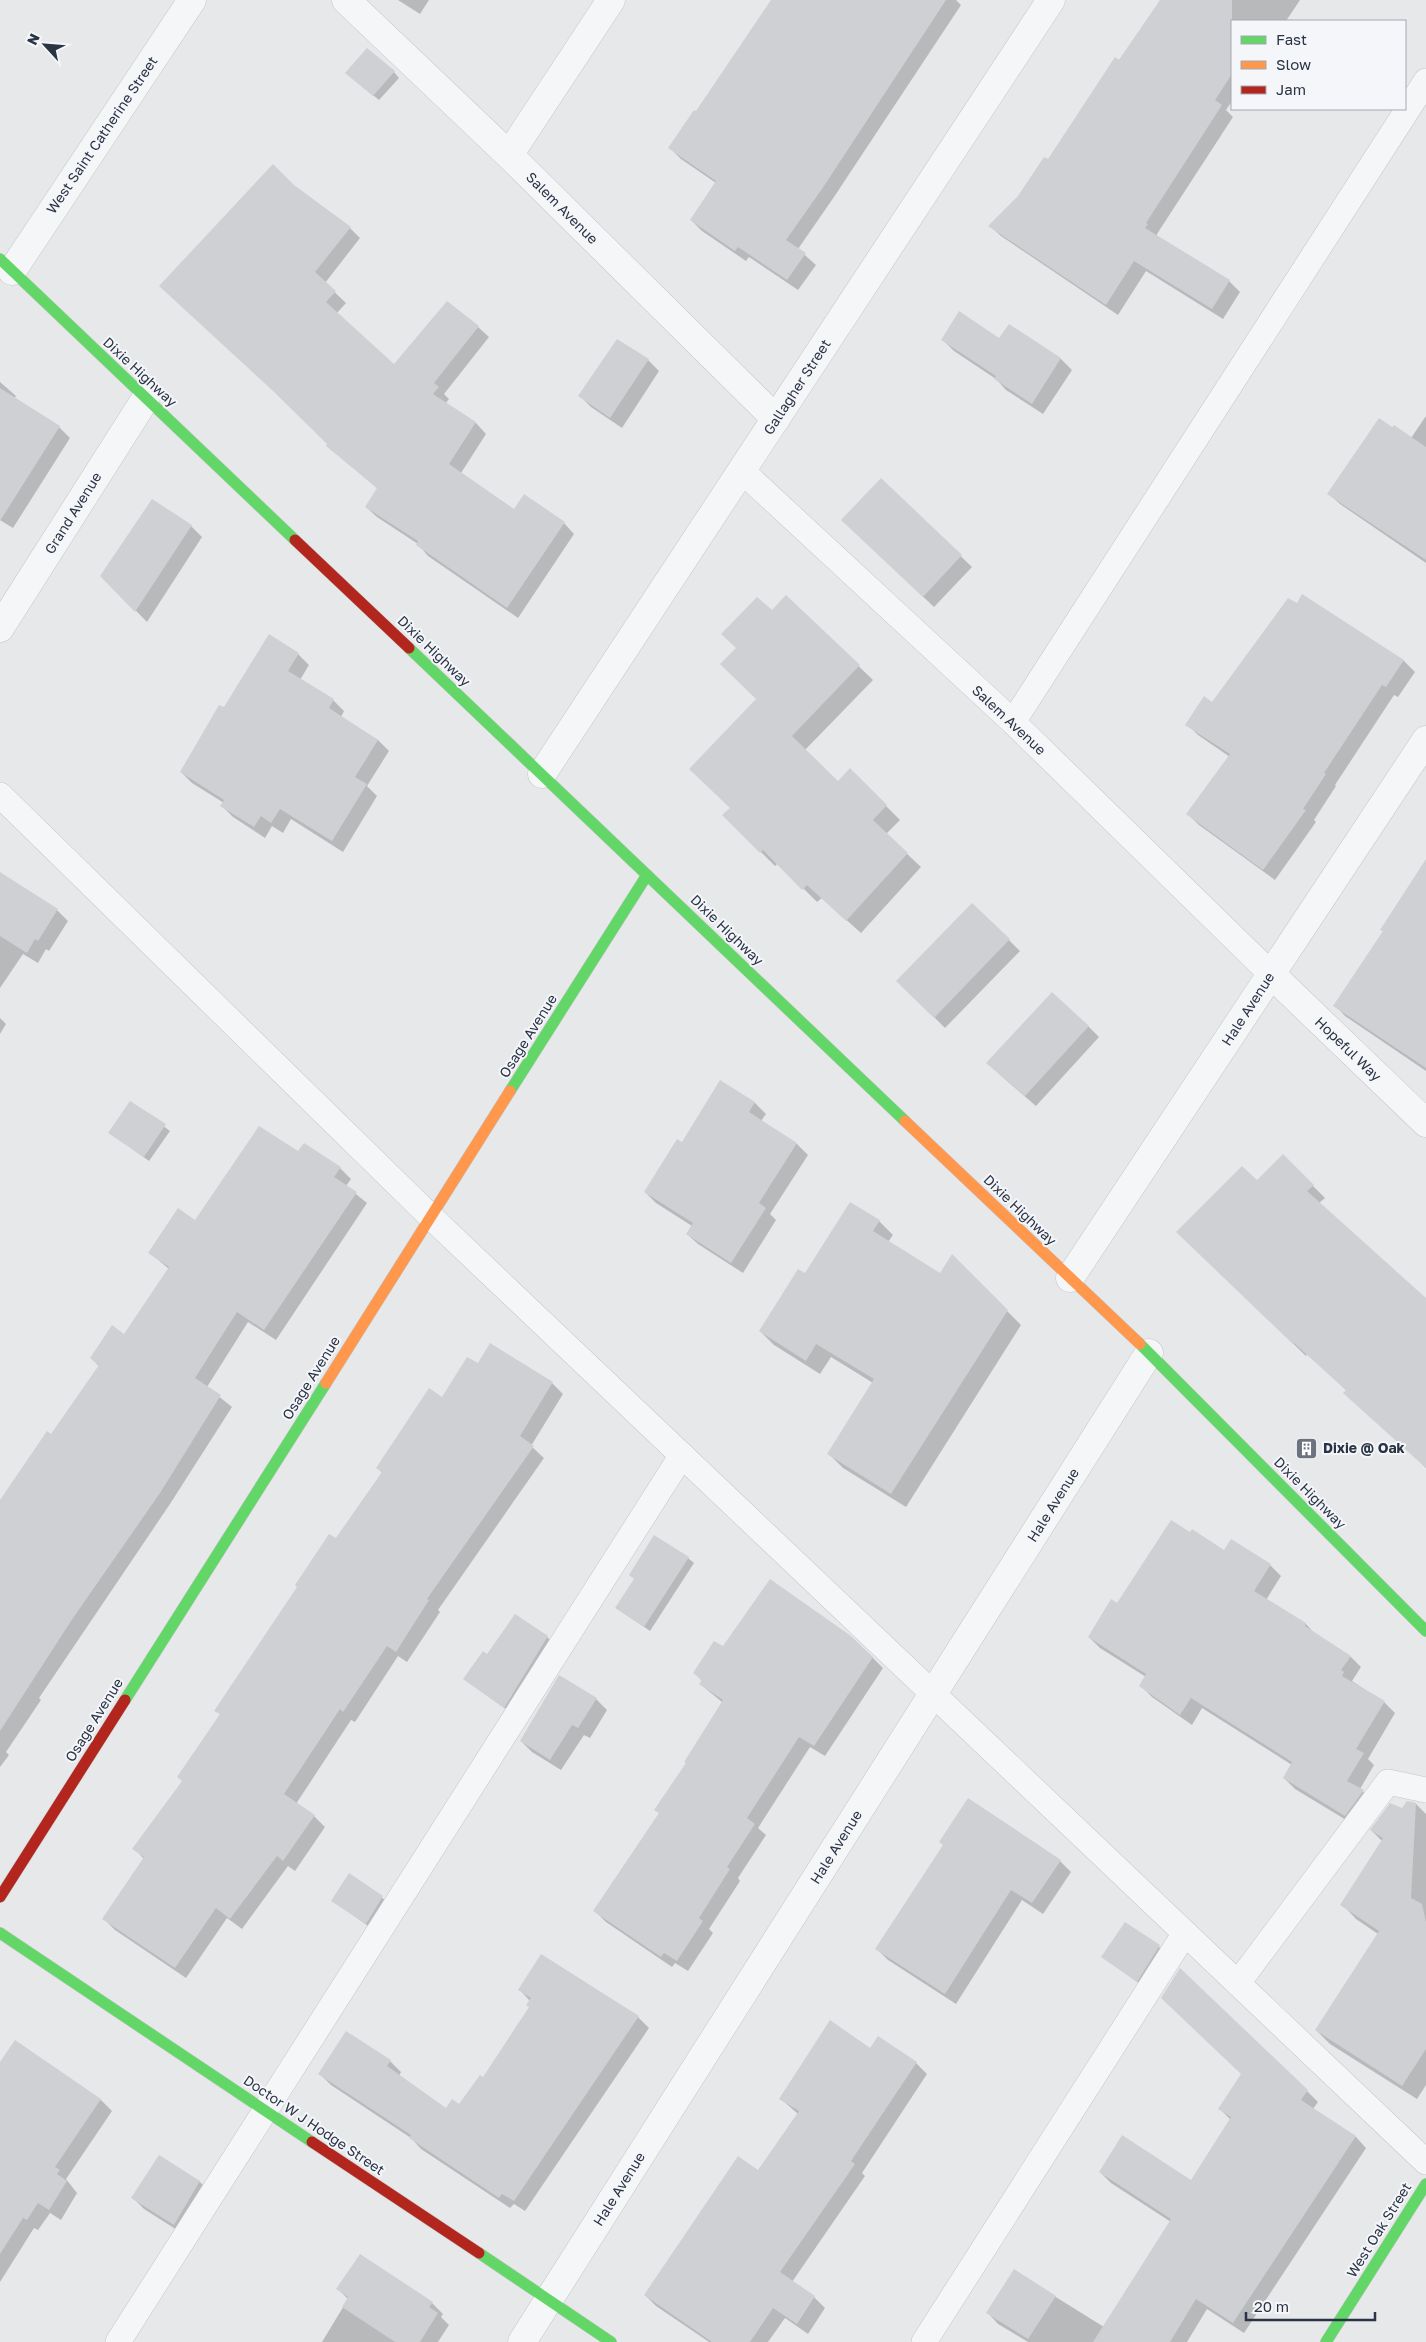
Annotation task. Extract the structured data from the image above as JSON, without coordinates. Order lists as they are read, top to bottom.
{
  "streets": {
    "street": [
      "West Saint Catherine Street",
      "Salem Avenue",
      "Dixie Highway",
      "Gallagher Street",
      "Grand Avenue",
      "Hale Avenue",
      "Osage Avenue",
      "Hopeful Way",
      "Doctor W J Hodge Street",
      "West Oak Street"
    ]
  },
  "crossings": [
    ["West Saint Catherine Street", "Dixie Highway"],
    ["Salem Avenue", "Gallagher Street"],
    ["Salem Avenue", "Hale Avenue"],
    ["Salem Avenue", "Hopeful Way"],
    ["Dixie Highway", "Gallagher Street"],
    ["Dixie Highway", "Grand Avenue"],
    ["Dixie Highway", "Hale Avenue"],
    ["Dixie Highway", "Osage Avenue"],
    ["Hale Avenue", "Hopeful Way"],
    ["Hale Avenue", "Doctor W J Hodge Street"]
  ],
  "places": {
    "building": ["Dixie @ Oak"]
  },
  "legend": ["Fast", "Slow", "Jam"],
  "scale_bar": "20 m",
  "north": "top left"
}
